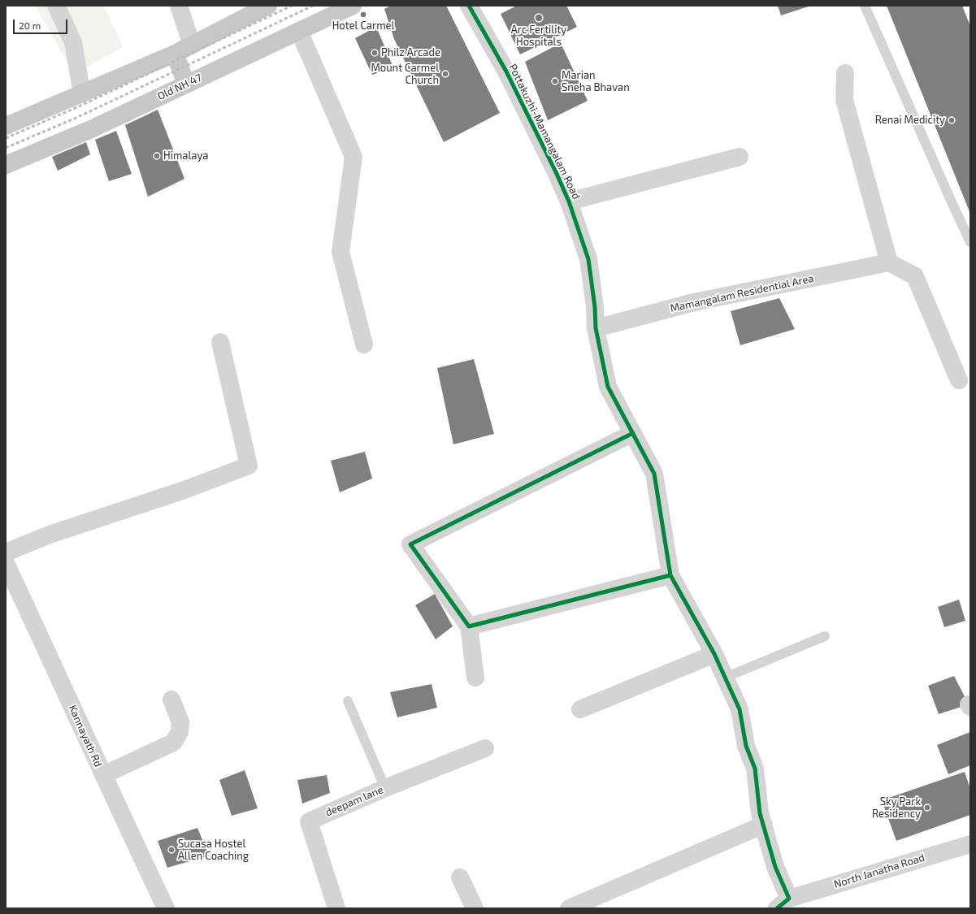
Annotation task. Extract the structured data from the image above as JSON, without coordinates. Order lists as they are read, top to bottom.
{
  "streets": {
    "main road": ["Old NH 47"],
    "street": [
      "Pottakuzhi-Mamangalam Road",
      "Mamangalam Residential Area",
      "Kannayath Rd",
      "deepam lane",
      "North Janatha Road"
    ]
  },
  "crossings": [
    ["Pottakuzhi-Mamangalam Road", "Mamangalam Residential Area"],
    ["Pottakuzhi-Mamangalam Road", "North Janatha Road"]
  ],
  "places": [
    "Hotel Carmel",
    "Arc Fertility Hospitals",
    "Philz Arcade",
    "Mount Carmel Church",
    "Marian Sneha Bhavan",
    "Renai Medicity",
    "Himalaya",
    "Sky Park Residency",
    "Sucasa Hostel Allen Coaching"
  ],
  "scale_bar": "20 m"
}
